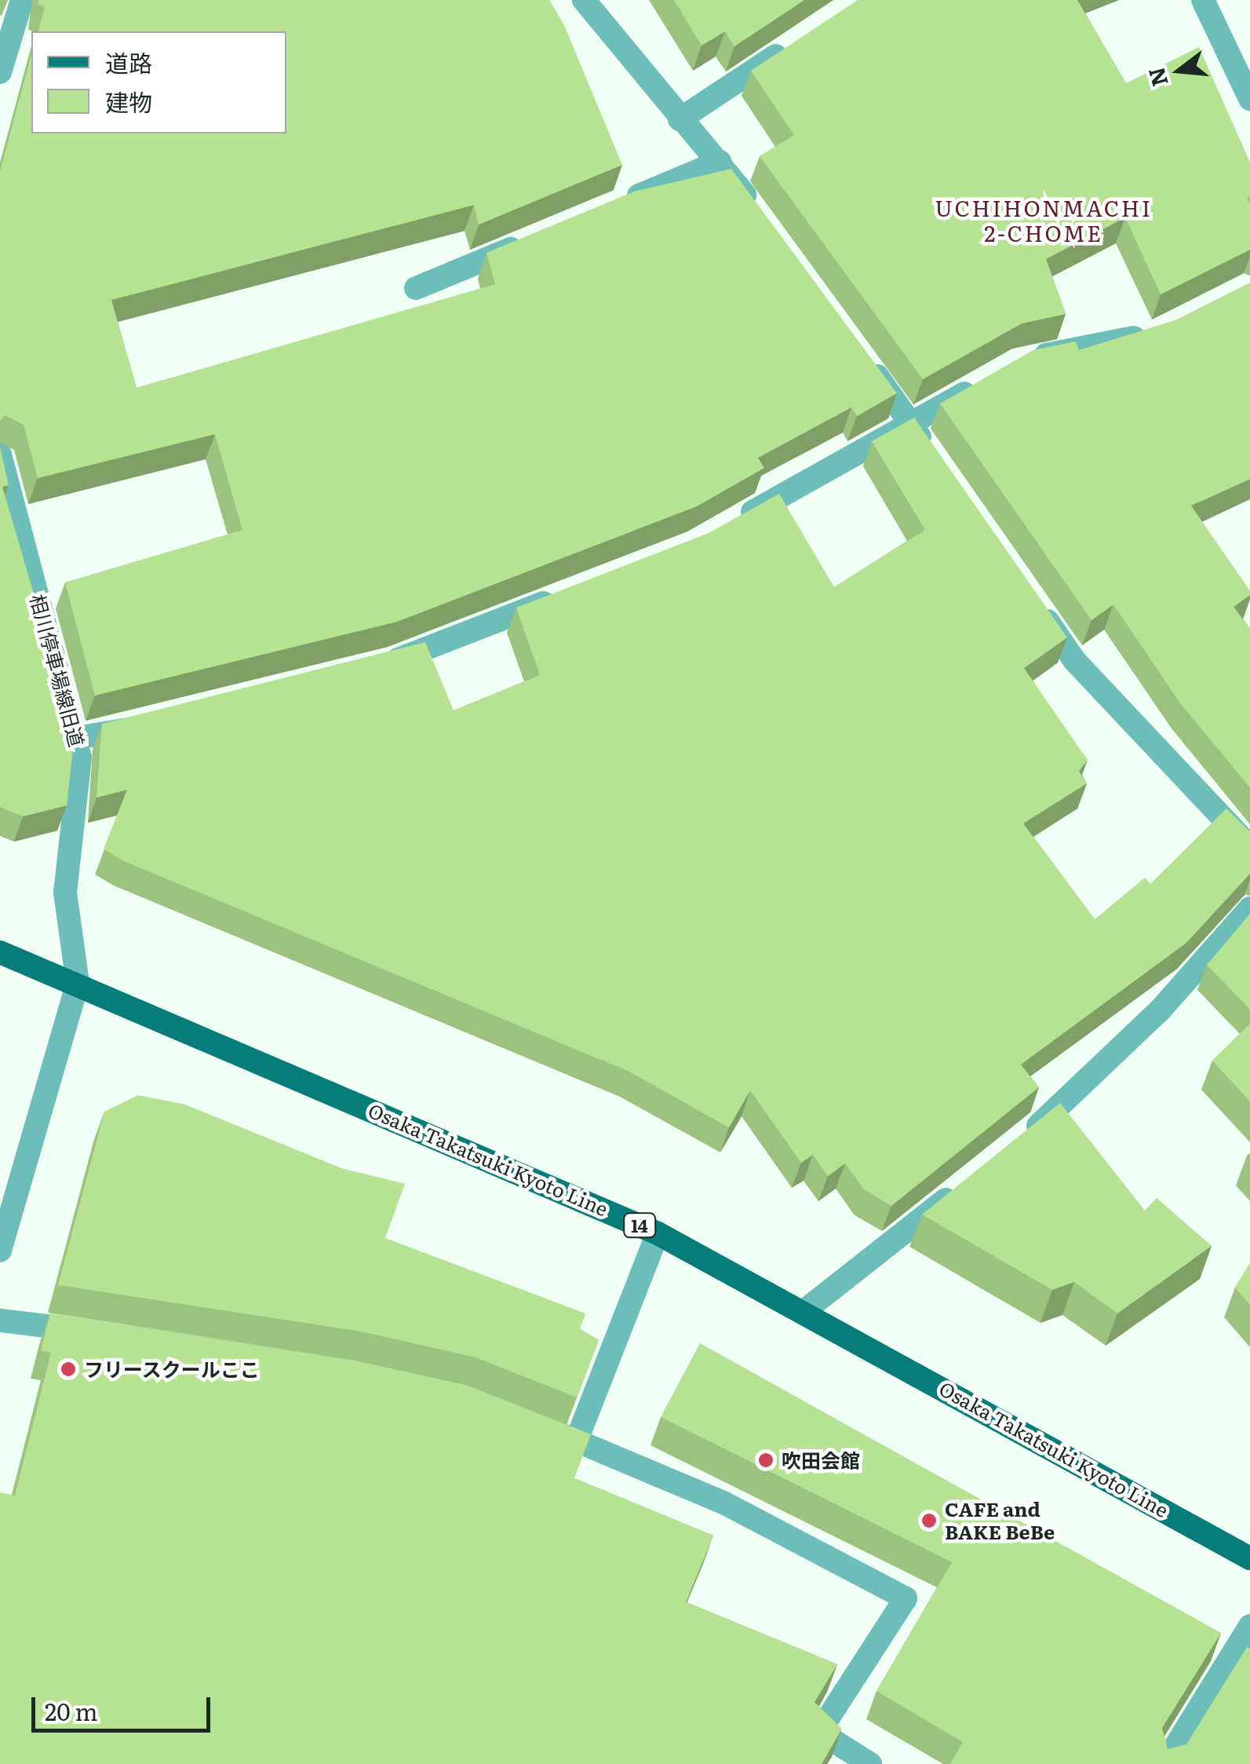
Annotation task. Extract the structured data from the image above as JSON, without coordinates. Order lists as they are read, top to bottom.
{
  "streets": {
    "main road": ["Osaka Takatsuki Kyoto Line", "14"],
    "street": ["相川停車場線旧道"]
  },
  "crossings": [
    ["相川停車場線旧道", "Osaka Takatsuki Kyoto Line"]
  ],
  "districts": ["UCHIHONMACHI 2-CHOME"],
  "places": ["フリースクールここ", "吹田会館", "CAFE and BAKE BeBe"],
  "legend": ["道路", "建物"],
  "scale_bar": "20 m",
  "north": "left"
}
